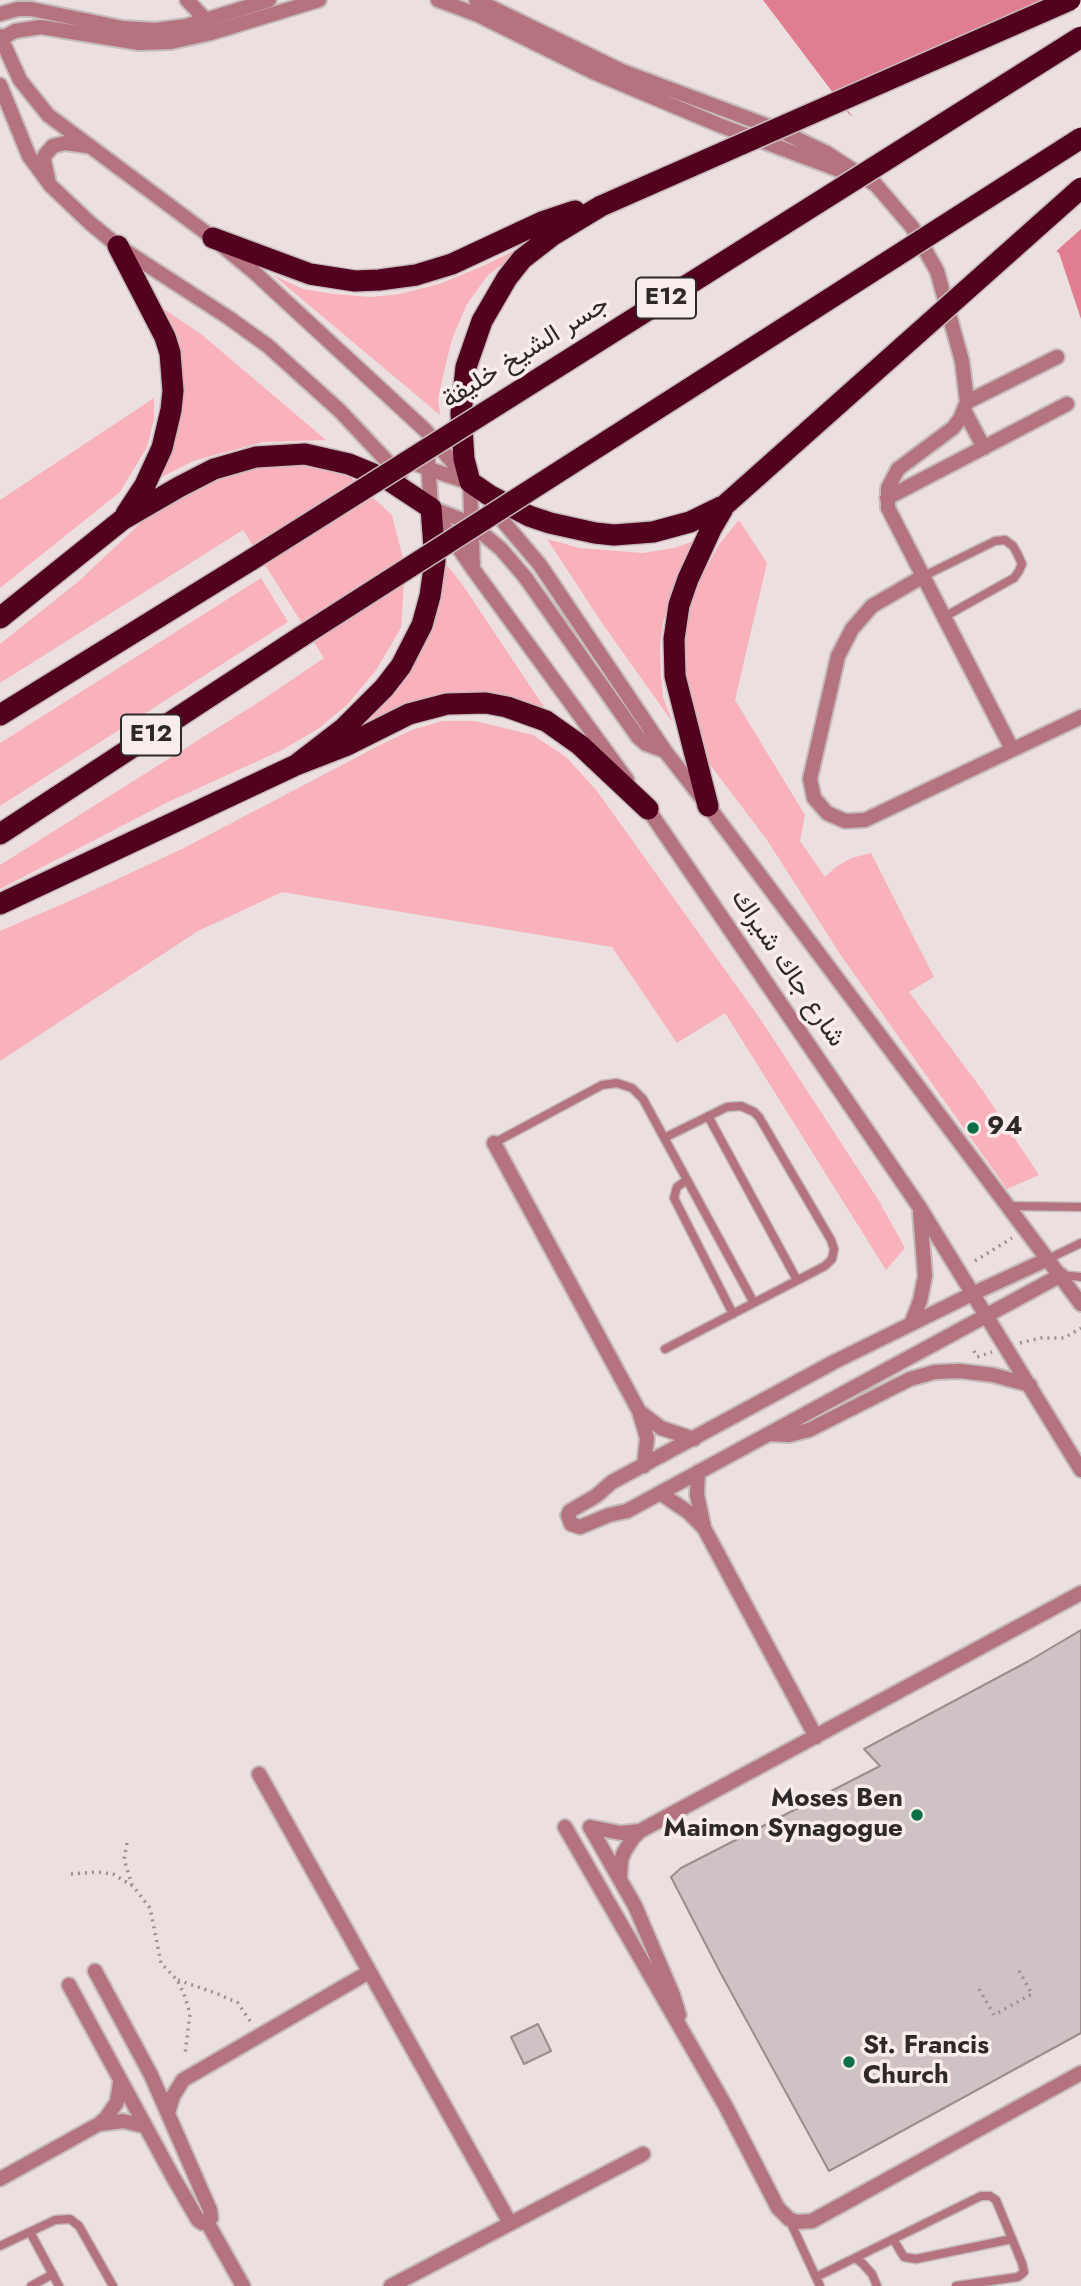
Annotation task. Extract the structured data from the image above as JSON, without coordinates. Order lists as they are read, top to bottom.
{
  "streets": {
    "highway": ["E12", "جسر الشيخ خليفة"],
    "street": ["شارع جاك شيراك"]
  },
  "places": ["94", "Moses Ben Maimon Synagogue", "St. Francis Church"]
}
